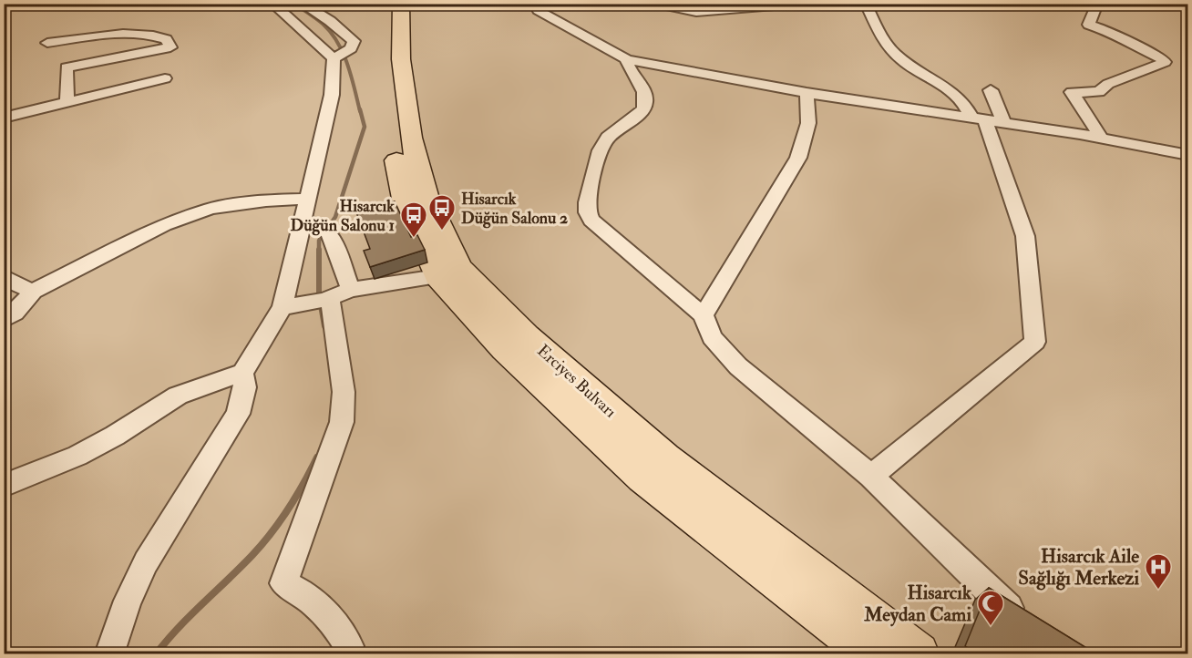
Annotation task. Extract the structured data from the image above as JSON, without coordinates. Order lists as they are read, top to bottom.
{
  "streets": {
    "highway": ["Erciyes Bulvarı"]
  },
  "places": {
    "bus stop": ["Hisarcık Düğün Salonu 2", "Hisarcık Düğün Salonu 1"],
    "hospital": ["Hisarcık Aile Sağlığı Merkezi"],
    "mosque": ["Hisarcık Meydan Cami"]
  }
}
